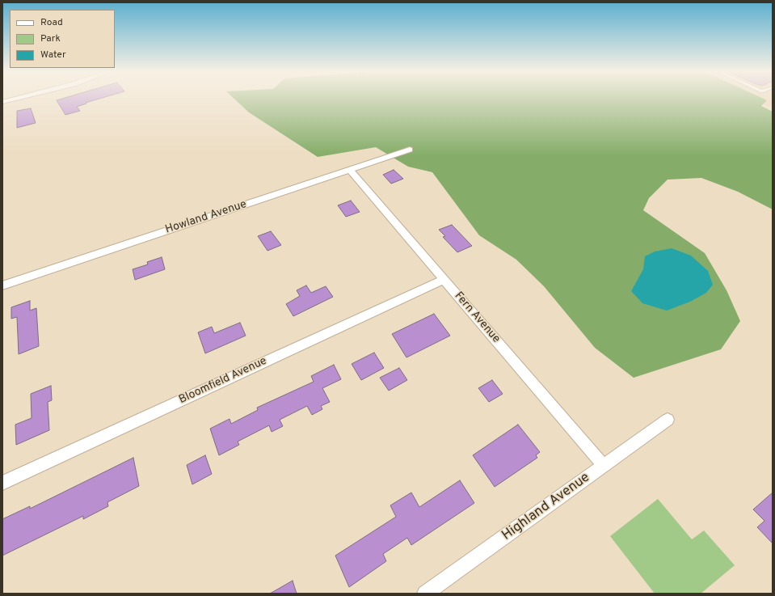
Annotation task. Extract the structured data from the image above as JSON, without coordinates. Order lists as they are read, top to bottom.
{
  "streets": {
    "street": [
      "Howland Avenue",
      "Fern Avenue",
      "Bloomfield Avenue",
      "Highland Avenue"
    ]
  },
  "crossings": [
    ["Howland Avenue", "Fern Avenue"],
    ["Fern Avenue", "Bloomfield Avenue"],
    ["Fern Avenue", "Highland Avenue"]
  ],
  "legend": ["Road", "Park", "Water"]
}
